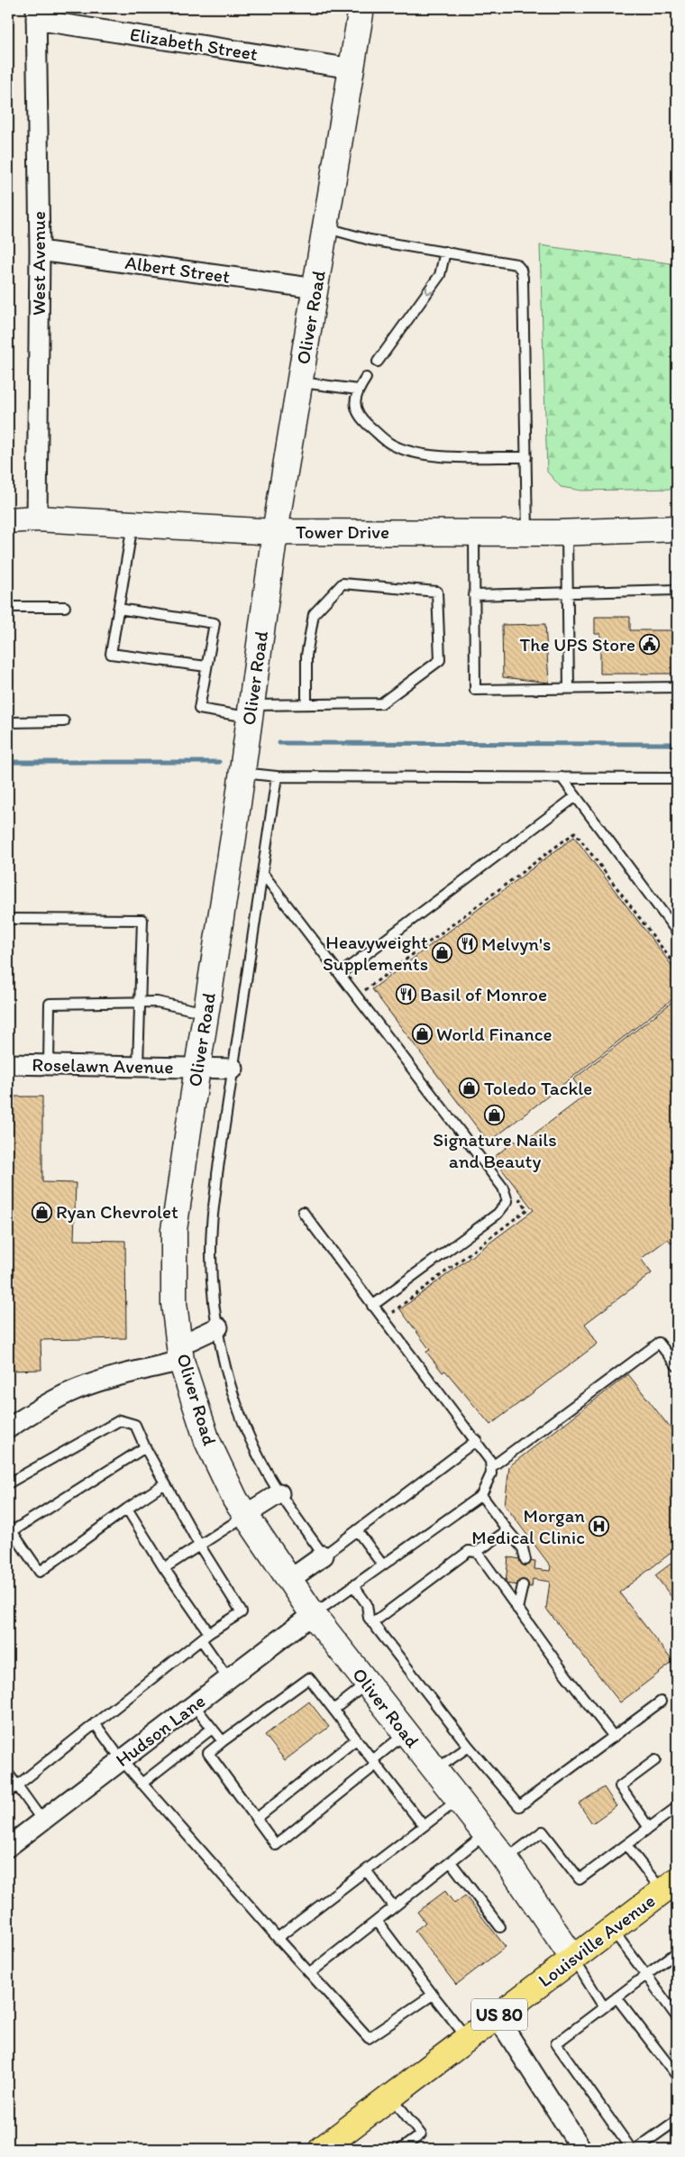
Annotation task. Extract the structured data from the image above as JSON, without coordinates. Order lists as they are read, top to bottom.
{
  "streets": {
    "main road": ["Louisville Avenue", "US 80"],
    "street": [
      "Elizabeth Street",
      "West Avenue",
      "Albert Street",
      "Oliver Road",
      "Tower Drive",
      "Roselawn Avenue",
      "Hudson Lane"
    ]
  },
  "crossings": [
    ["Elizabeth Street", "West Avenue"],
    ["Elizabeth Street", "Oliver Road"],
    ["West Avenue", "Albert Street"],
    ["West Avenue", "Tower Drive"],
    ["Albert Street", "Oliver Road"],
    ["Oliver Road", "Tower Drive"],
    ["Oliver Road", "Roselawn Avenue"],
    ["Oliver Road", "Hudson Lane"],
    ["Oliver Road", "Louisville Avenue"]
  ],
  "places": {
    "public building": ["The UPS Store"],
    "restaurant": ["Melvyn's", "Basil of Monroe"],
    "shop": [
      "Heavyweight Supplements",
      "World Finance",
      "Toledo Tackle",
      "Signature Nails and Beauty",
      "Ryan Chevrolet"
    ],
    "hospital": ["Morgan Medical Clinic"]
  }
}
